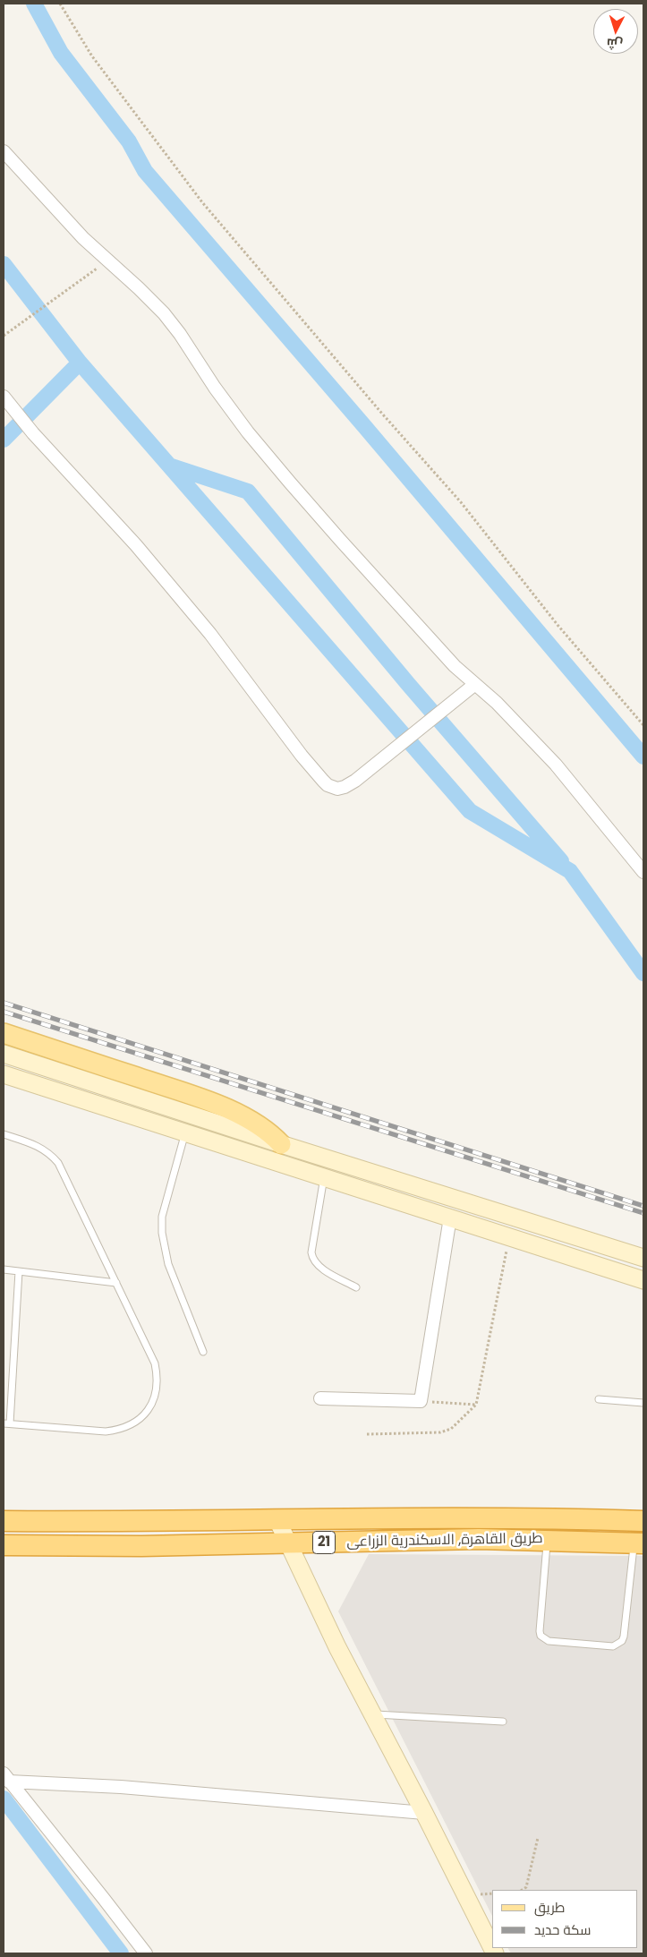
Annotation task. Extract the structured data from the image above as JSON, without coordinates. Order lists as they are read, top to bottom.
{
  "streets": {
    "highway": ["طريق القاهرة, الاسكندرية الزراعى", "21"]
  },
  "legend": ["طريق", "سكة حديد"],
  "north": "bottom"
}
